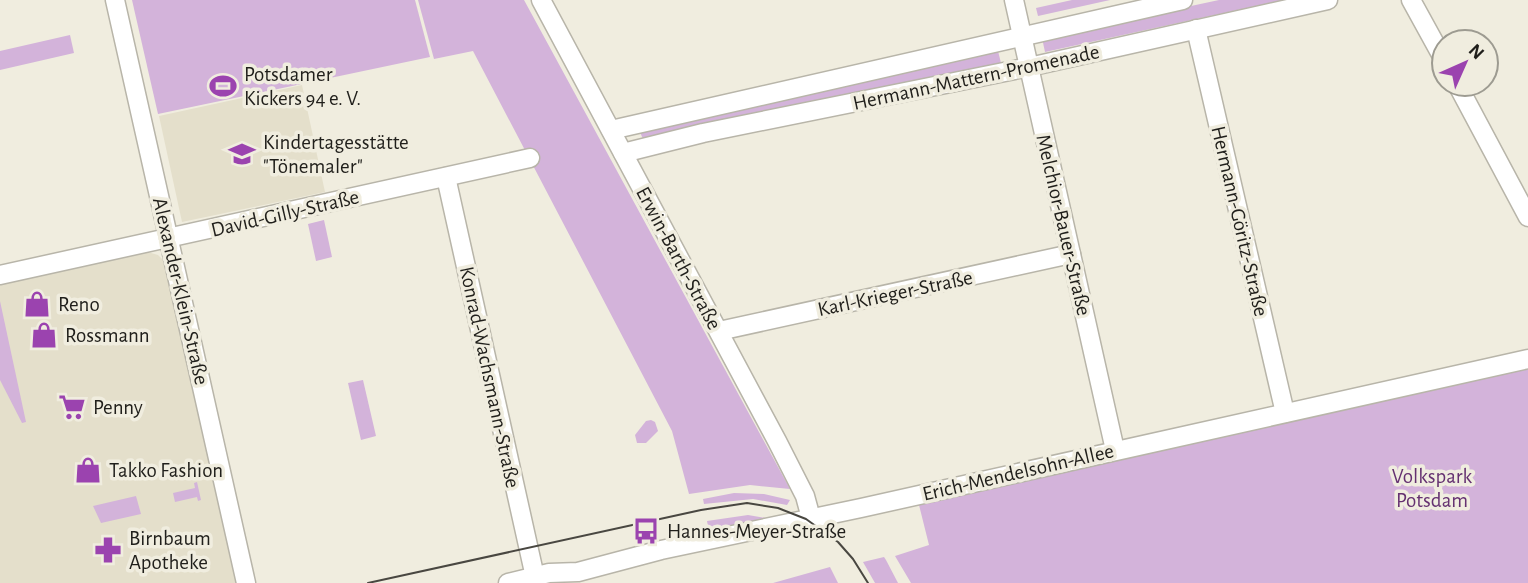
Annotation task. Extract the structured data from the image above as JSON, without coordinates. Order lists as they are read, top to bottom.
{
  "streets": {
    "street": [
      "Hermann-Mattern-Promenade",
      "David-Gilly-Straße",
      "Hermann-Göritz-Straße",
      "Melchior-Bauer-Straße",
      "Erwin-Barth-Straße",
      "Alexander-Klein-Straße",
      "Karl-Krieger-Straße",
      "Konrad-Wachsmann-Straße",
      "Erich-Mendelsohn-Allee"
    ]
  },
  "crossings": [
    ["Hermann-Mattern-Promenade", "Hermann-Göritz-Straße"],
    ["Hermann-Mattern-Promenade", "Melchior-Bauer-Straße"],
    ["Hermann-Mattern-Promenade", "Erwin-Barth-Straße"],
    ["David-Gilly-Straße", "Alexander-Klein-Straße"],
    ["David-Gilly-Straße", "Konrad-Wachsmann-Straße"],
    ["Hermann-Göritz-Straße", "Erich-Mendelsohn-Allee"],
    ["Melchior-Bauer-Straße", "Karl-Krieger-Straße"],
    ["Melchior-Bauer-Straße", "Erich-Mendelsohn-Allee"],
    ["Erwin-Barth-Straße", "Karl-Krieger-Straße"],
    ["Erwin-Barth-Straße", "Erich-Mendelsohn-Allee"],
    ["Konrad-Wachsmann-Straße", "Erich-Mendelsohn-Allee"]
  ],
  "parks": ["Volkspark Potsdam"],
  "places": {
    "sports": ["Potsdamer Kickers 94 e. V."],
    "school or university": ["Kindertagesstätte \"Tönemaler\""],
    "shop": ["Reno", "Rossmann", "Takko Fashion"],
    "supermarket": ["Penny"],
    "bus stop": ["Hannes-Meyer-Straße"],
    "pharmacy": ["Birnbaum Apotheke"]
  },
  "north": "top right"
}
